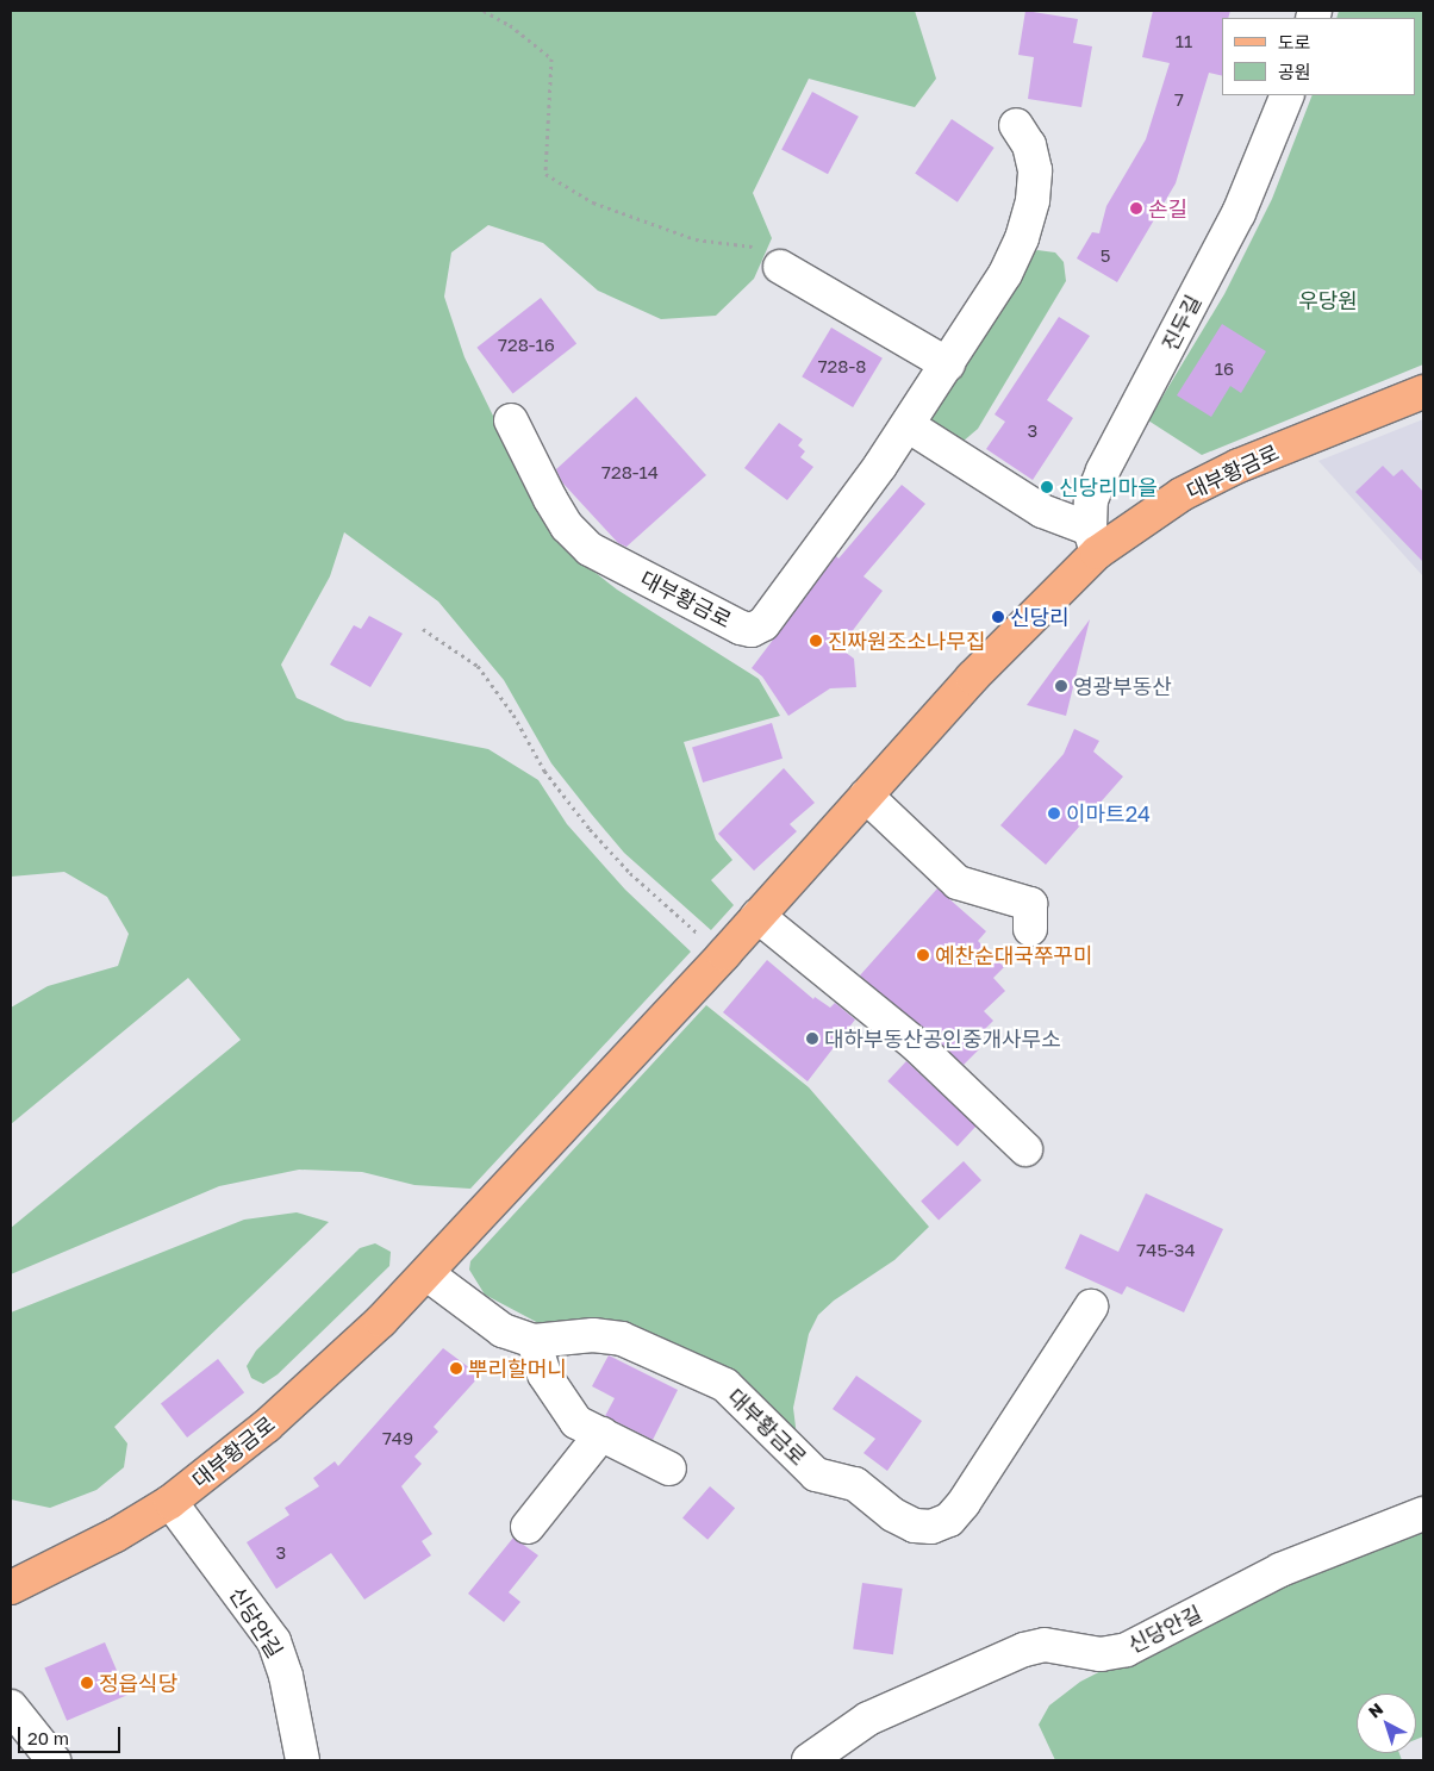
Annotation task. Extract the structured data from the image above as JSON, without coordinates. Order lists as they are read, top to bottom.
{
  "streets": {
    "main road": ["대부황금로"],
    "street": ["진두길", "신당안길"]
  },
  "crossings": [
    ["진두길", "대부황금로"],
    ["대부황금로", "신당안길"]
  ],
  "parks": ["우당원"],
  "places": [
    "손길",
    "신당리마을",
    "신당리",
    "진짜원조소나무집",
    "영광부동산",
    "이마트24",
    "예찬순대국쭈꾸미",
    "대하부동산공인중개사무소",
    "뿌리할머니",
    "정읍식당"
  ],
  "house_numbers": [
    "11",
    "7",
    "5",
    "728-16",
    "728-8",
    "16",
    "3",
    "728-14",
    "745-34",
    "749",
    "3"
  ],
  "legend": ["도로", "공원"],
  "scale_bar": "20 m",
  "north": "top left"
}
